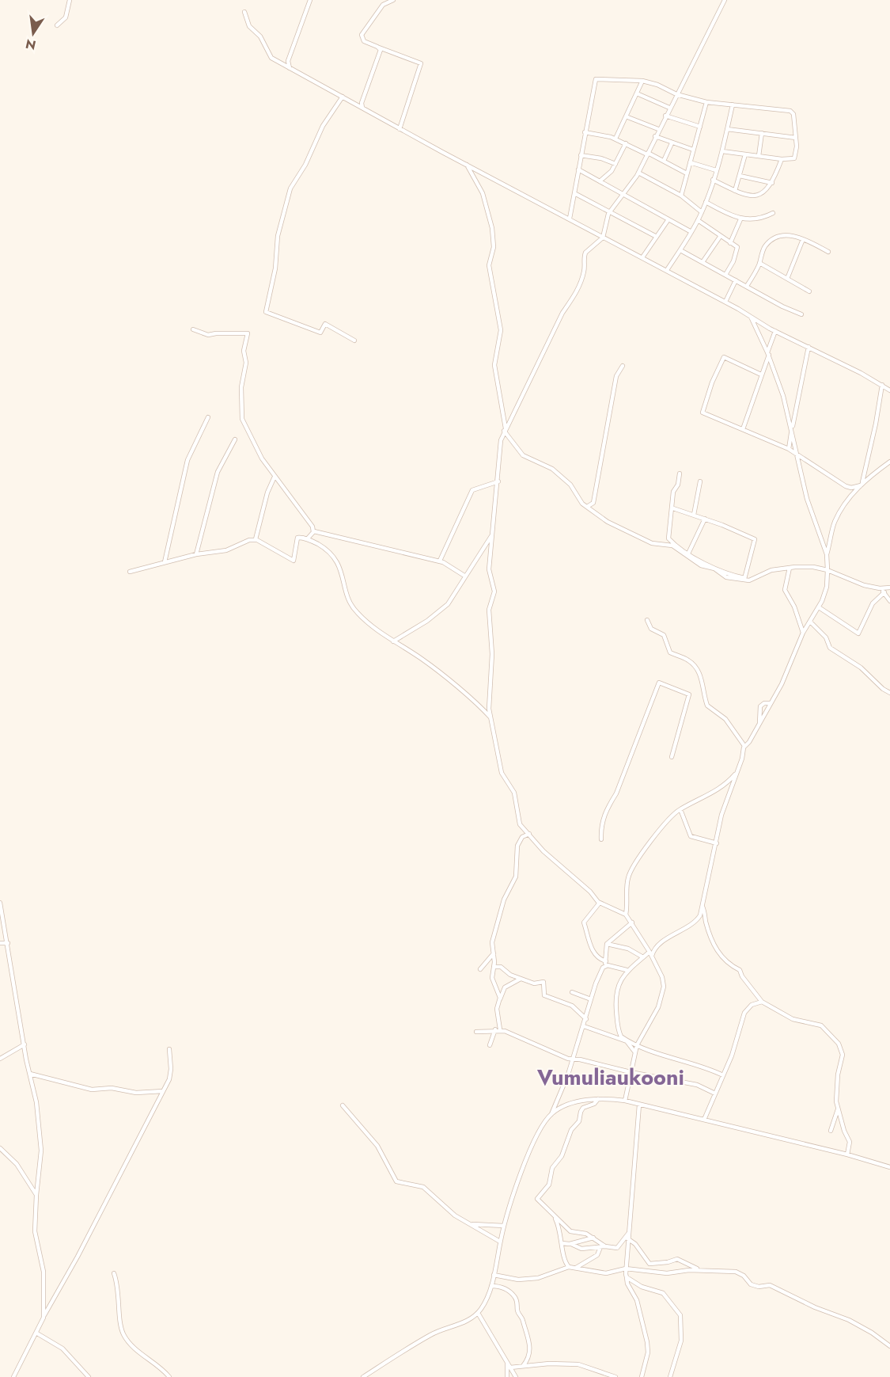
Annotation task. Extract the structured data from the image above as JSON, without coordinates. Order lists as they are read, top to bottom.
{
  "districts": ["Vumuliaukooni"],
  "north": "bottom"
}
